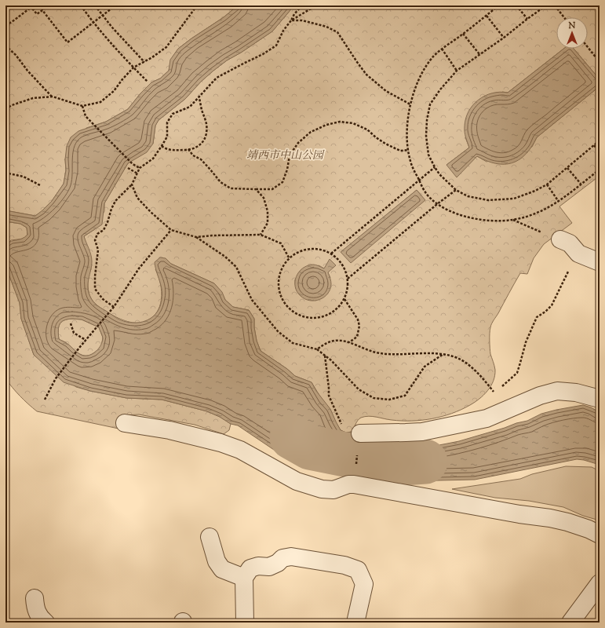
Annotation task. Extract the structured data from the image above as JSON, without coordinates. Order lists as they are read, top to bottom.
{
  "parks": ["靖西市中山公园"],
  "north": "top"
}
